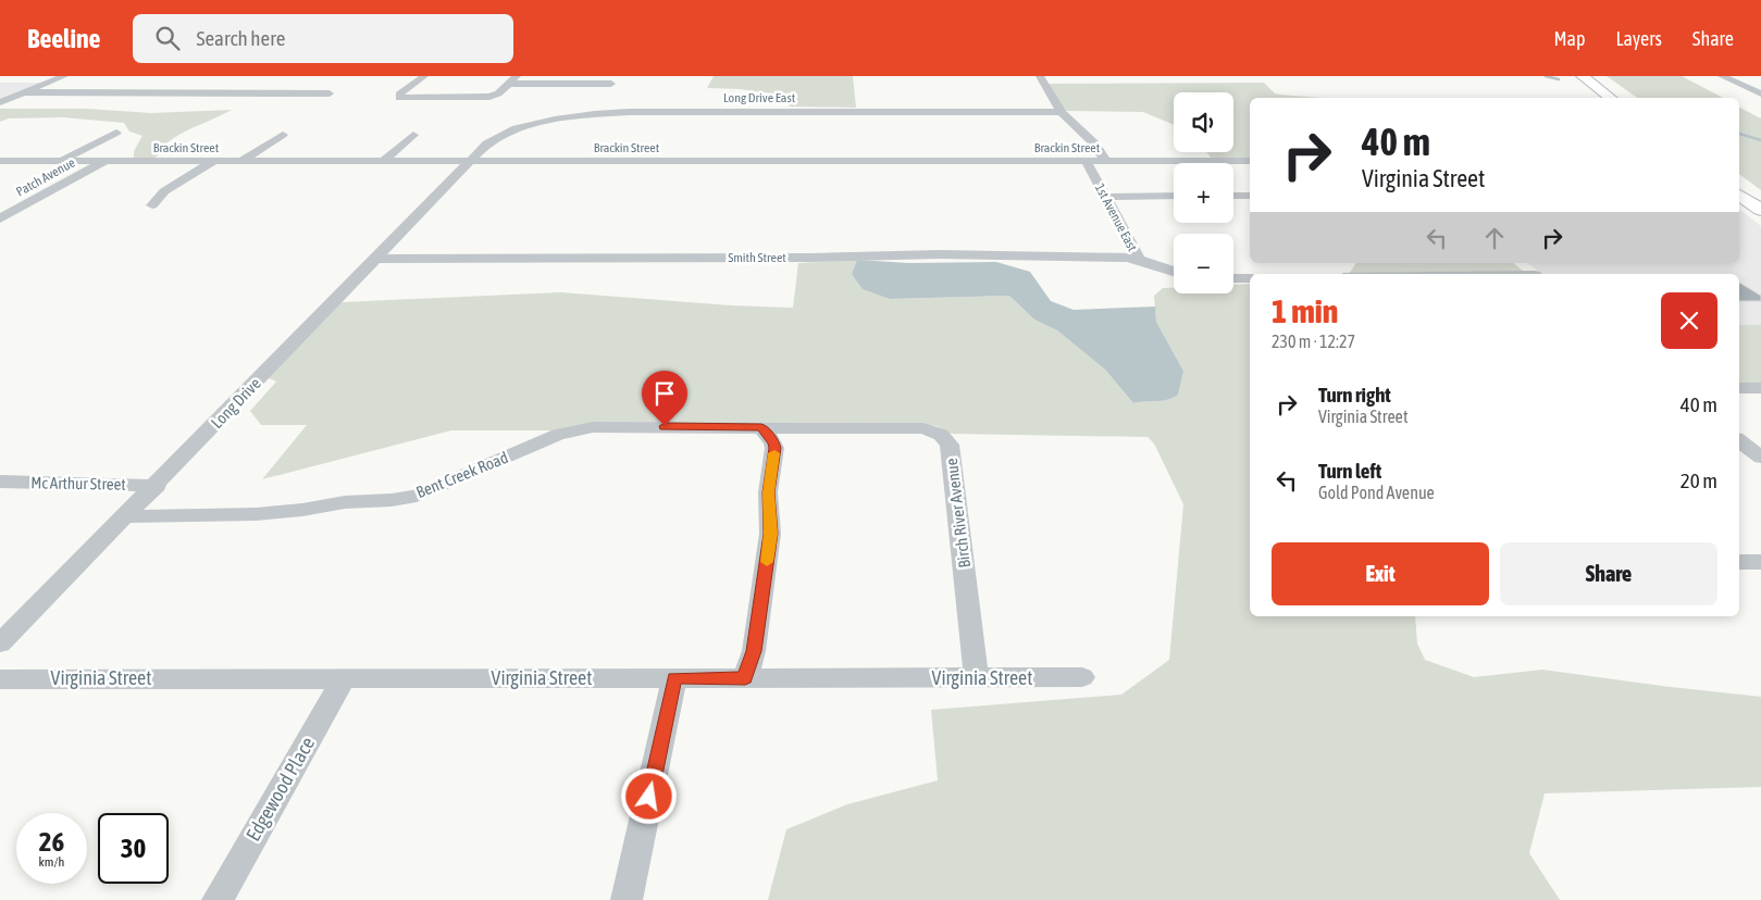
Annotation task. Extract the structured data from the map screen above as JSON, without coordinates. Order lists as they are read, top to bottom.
{
  "streets": {
    "street": [
      "Long Drive East",
      "Brackin Street",
      "Patch Avenue",
      "1st Avenue East",
      "Smith Street",
      "Long Drive",
      "Bent Creek Road",
      "Mc Arthur Street",
      "Birch River Avenue",
      "Virginia Street",
      "Edgewood Place"
    ]
  },
  "crossings": [
    ["Long Drive East", "Brackin Street"],
    ["Long Drive East", "1st Avenue East"],
    ["Long Drive East", "Long Drive"],
    ["Brackin Street", "Patch Avenue"],
    ["Brackin Street", "1st Avenue East"],
    ["Brackin Street", "Long Drive"],
    ["1st Avenue East", "Smith Street"],
    ["Smith Street", "Long Drive"],
    ["Long Drive", "Bent Creek Road"],
    ["Long Drive", "Mc Arthur Street"],
    ["Bent Creek Road", "Birch River Avenue"],
    ["Birch River Avenue", "Virginia Street"],
    ["Virginia Street", "Edgewood Place"]
  ],
  "page": {
    "header": "Beeline",
    "search": "Search here",
    "nav": ["Map", "Layers", "Share"],
    "map_buttons": ["+", "−"],
    "turn": ["40 m", "Virginia Street"],
    "heading": ["1 min", "230 m · 12:27"],
    "list": [
      {
        "name": "Turn right",
        "note": "Virginia Street",
        "value": "40 m"
      },
      {
        "name": "Turn left",
        "note": "Gold Pond Avenue",
        "value": "20 m"
      }
    ],
    "buttons": ["Exit", "Share"],
    "speed": "26 km/h",
    "limit": "30"
  }
}
